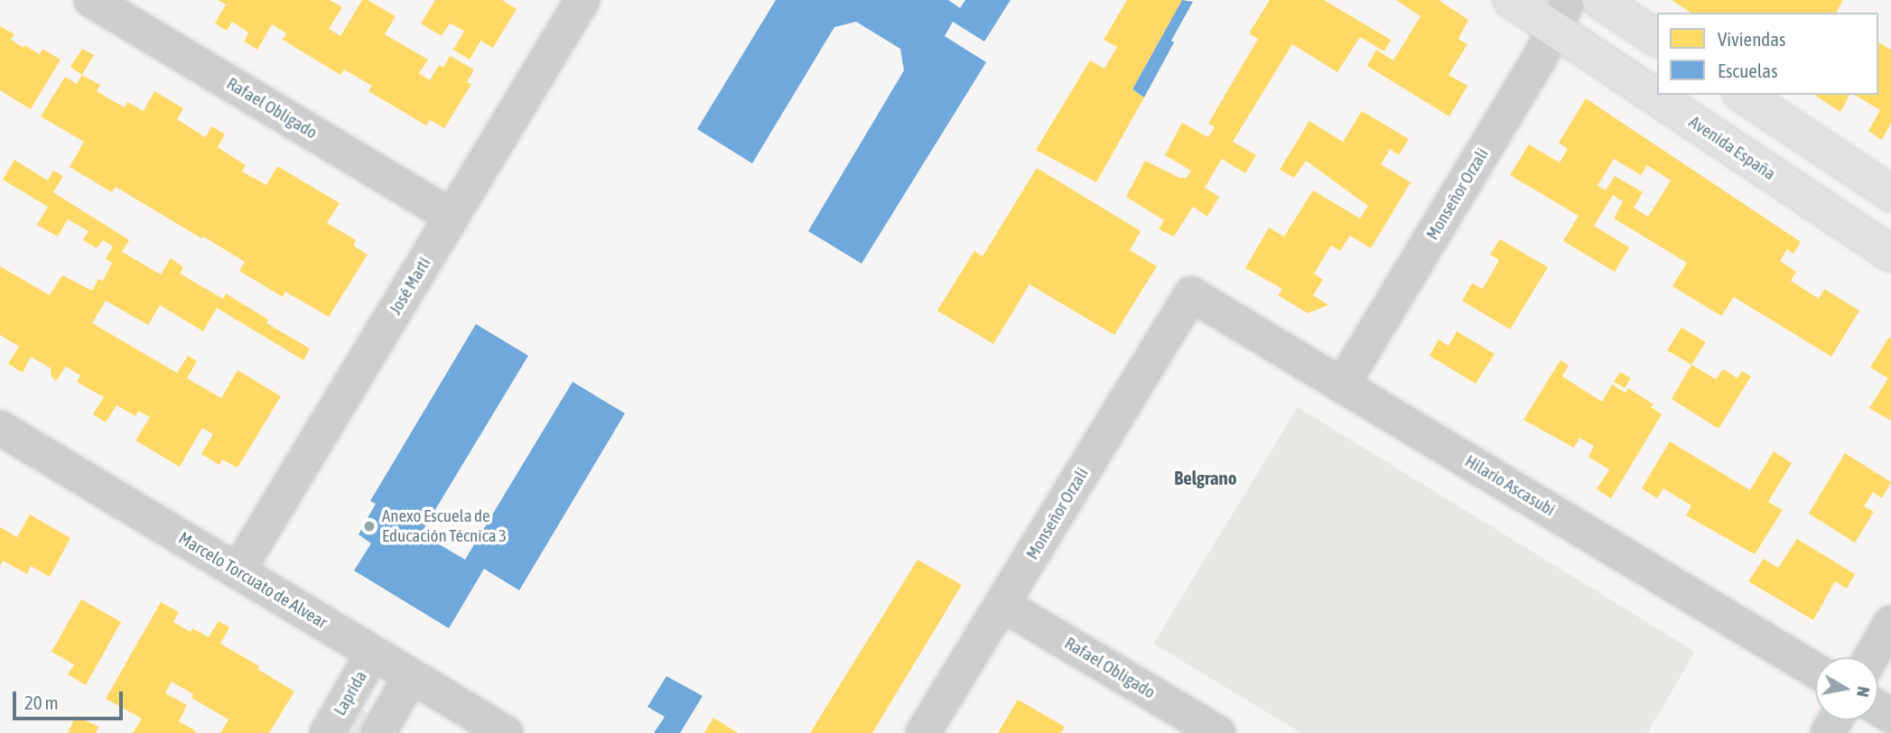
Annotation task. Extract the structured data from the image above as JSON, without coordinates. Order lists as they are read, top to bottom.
{
  "streets": {
    "main road": ["Avenida España"],
    "street": [
      "Rafael Obligado",
      "Monseñor Orzali",
      "José Martí",
      "Hilario Ascasubi",
      "Marcelo Torcuato de Alvear",
      "Laprida"
    ]
  },
  "crossings": [
    ["Rafael Obligado", "Monseñor Orzali"],
    ["Rafael Obligado", "José Martí"],
    ["Avenida España", "Monseñor Orzali"],
    ["Monseñor Orzali", "Hilario Ascasubi"],
    ["José Martí", "Marcelo Torcuato de Alvear"],
    ["Marcelo Torcuato de Alvear", "Laprida"]
  ],
  "districts": ["Belgrano"],
  "places": ["Anexo Escuela de Educación Técnica 3"],
  "legend": ["Viviendas", "Escuelas"],
  "scale_bar": "20 m",
  "north": "right"
}
